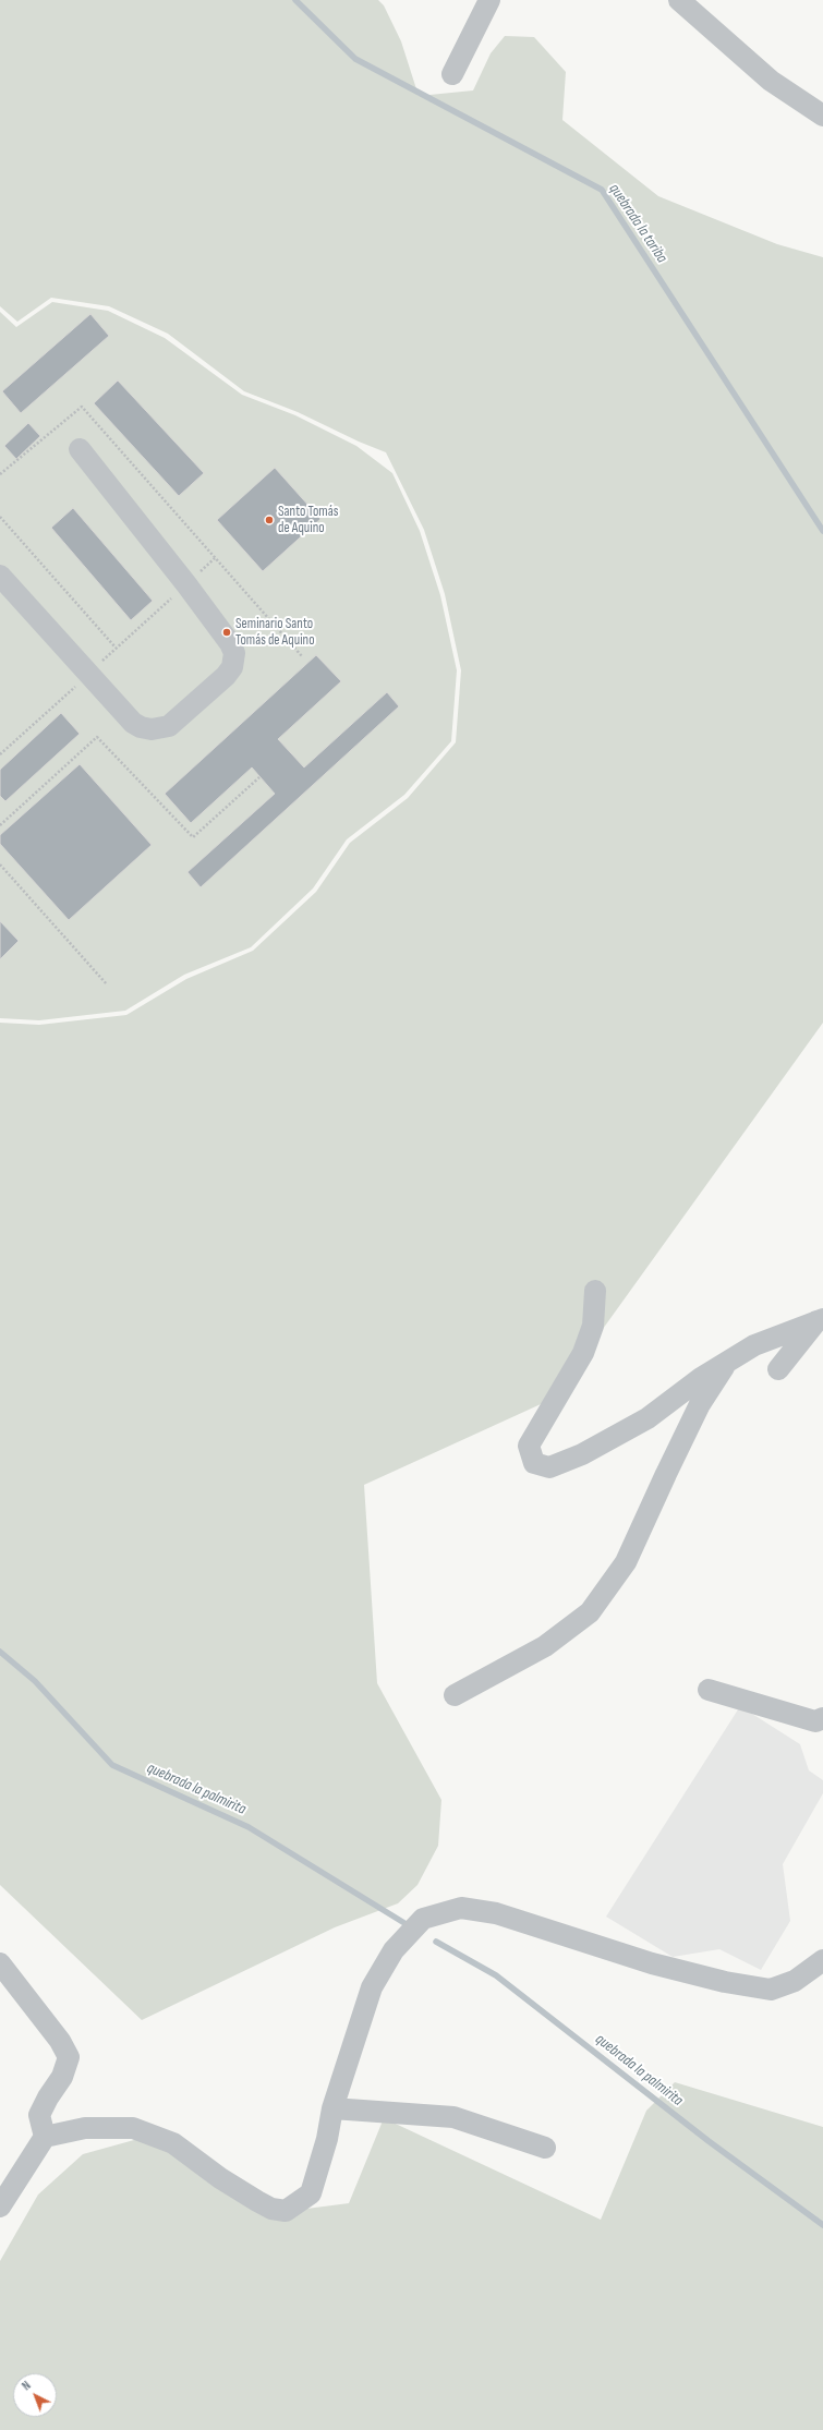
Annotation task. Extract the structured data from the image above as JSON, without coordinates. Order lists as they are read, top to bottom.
{
  "water": ["quebrada la tariba", "quebrada la palmirita"],
  "places": ["Santo Tomás de Aquino", "Seminario Santo Tomás de Aquino"],
  "north": "top left"
}
